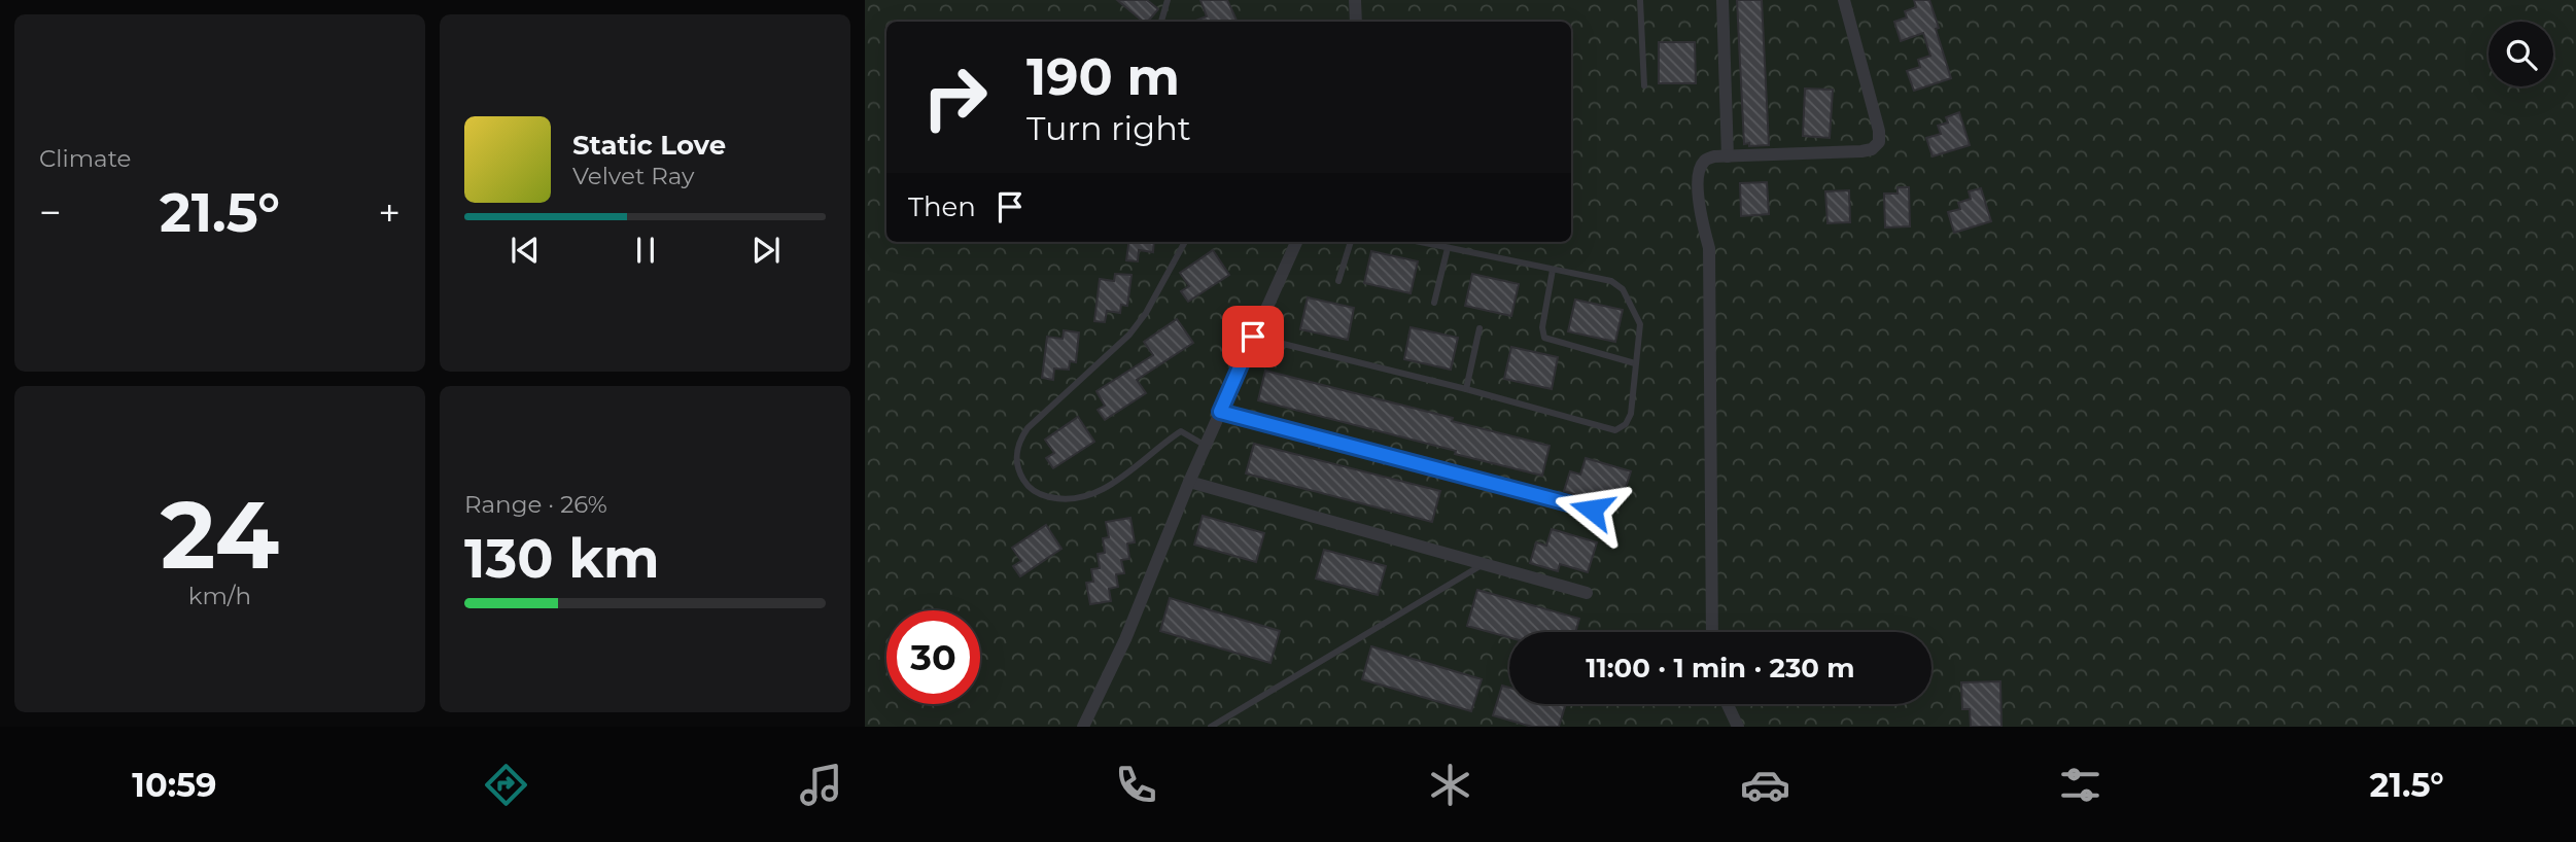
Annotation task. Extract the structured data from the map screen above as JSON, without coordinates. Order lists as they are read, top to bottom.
{
  "page": {
    "tile": [
      "Climate",
      ["24", "km/h"],
      ["Range · 26%", "130 km"]
    ],
    "turn": ["190 m", "Turn right"],
    "song": ["Static Love", "Velvet Ray"],
    "then": "Then",
    "heat": ["−", "21.5°", "+"],
    "limit": "30",
    "trip": "11:00 · 1 min · 230 m",
    "tabs": ["10:59", "21.5°"]
  }
}
